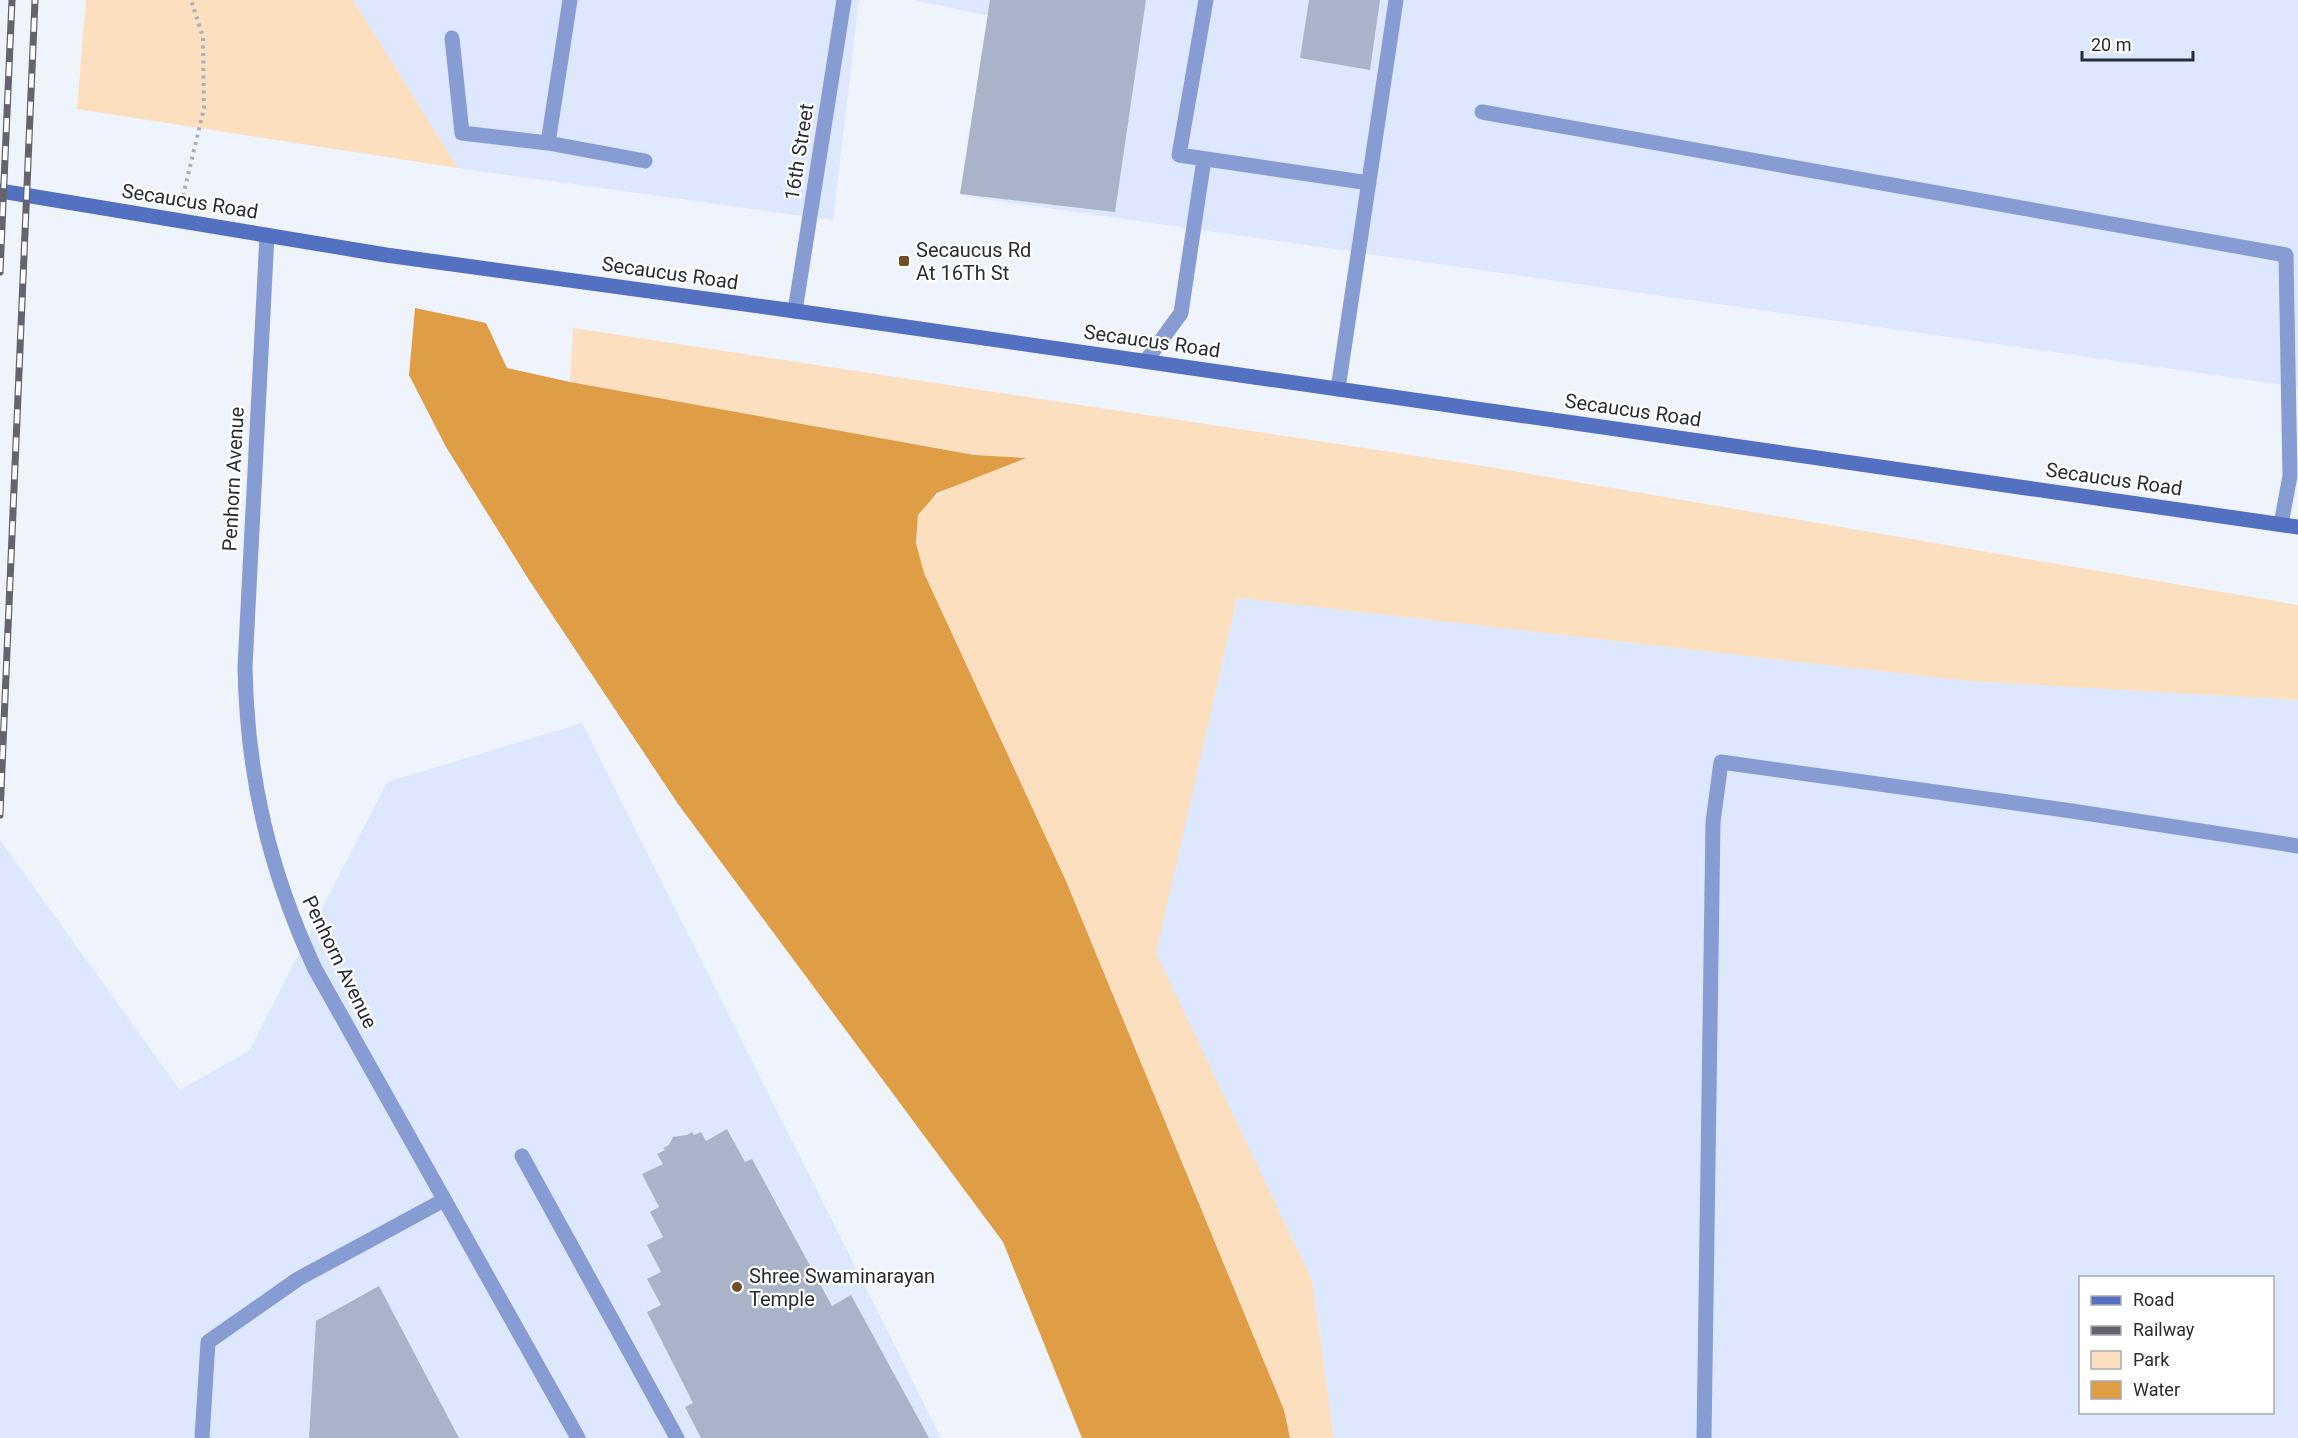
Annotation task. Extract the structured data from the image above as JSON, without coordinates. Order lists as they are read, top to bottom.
{
  "streets": {
    "main road": ["Secaucus Road"],
    "street": ["16th Street", "Penhorn Avenue"]
  },
  "crossings": [
    ["16th Street", "Secaucus Road"],
    ["Secaucus Road", "Penhorn Avenue"]
  ],
  "places": {
    "transit": ["Secaucus Rd At 16Th St"],
    "other": ["Shree Swaminarayan Temple"]
  },
  "legend": [
    "Road",
    "Railway",
    "Park",
    "Water"
  ],
  "scale_bar": "20 m"
}
